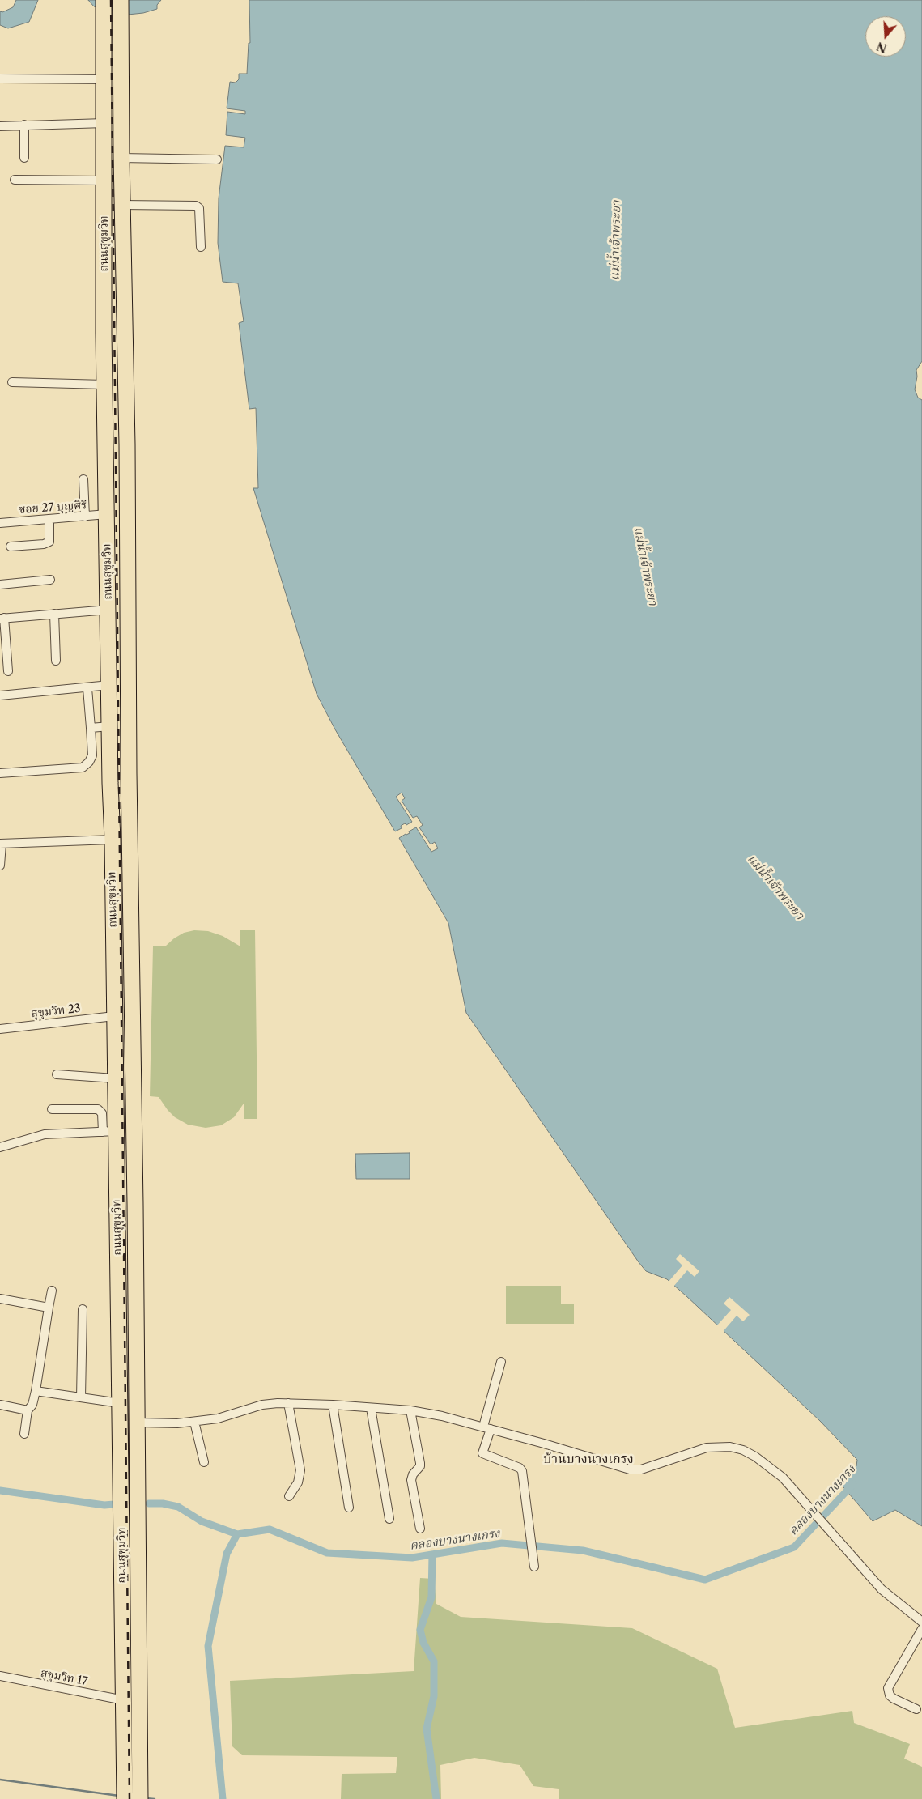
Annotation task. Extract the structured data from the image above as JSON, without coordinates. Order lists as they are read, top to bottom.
{
  "streets": {
    "highway": ["ถนนสุขุมวิท"],
    "street": ["ซอย 27 บุญศิริ", "สุขุมวิท 23", "สุขุมวิท 17"]
  },
  "crossings": [
    ["ถนนสุขุมวิท", "ซอย 27 บุญศิริ"],
    ["ถนนสุขุมวิท", "สุขุมวิท 23"],
    ["ถนนสุขุมวิท", "สุขุมวิท 17"]
  ],
  "districts": ["บ้านบางนางเกรง"],
  "water": ["แม่น้ำเจ้าพระยา", "คลองบางนางเกรง"],
  "north": "bottom"
}
